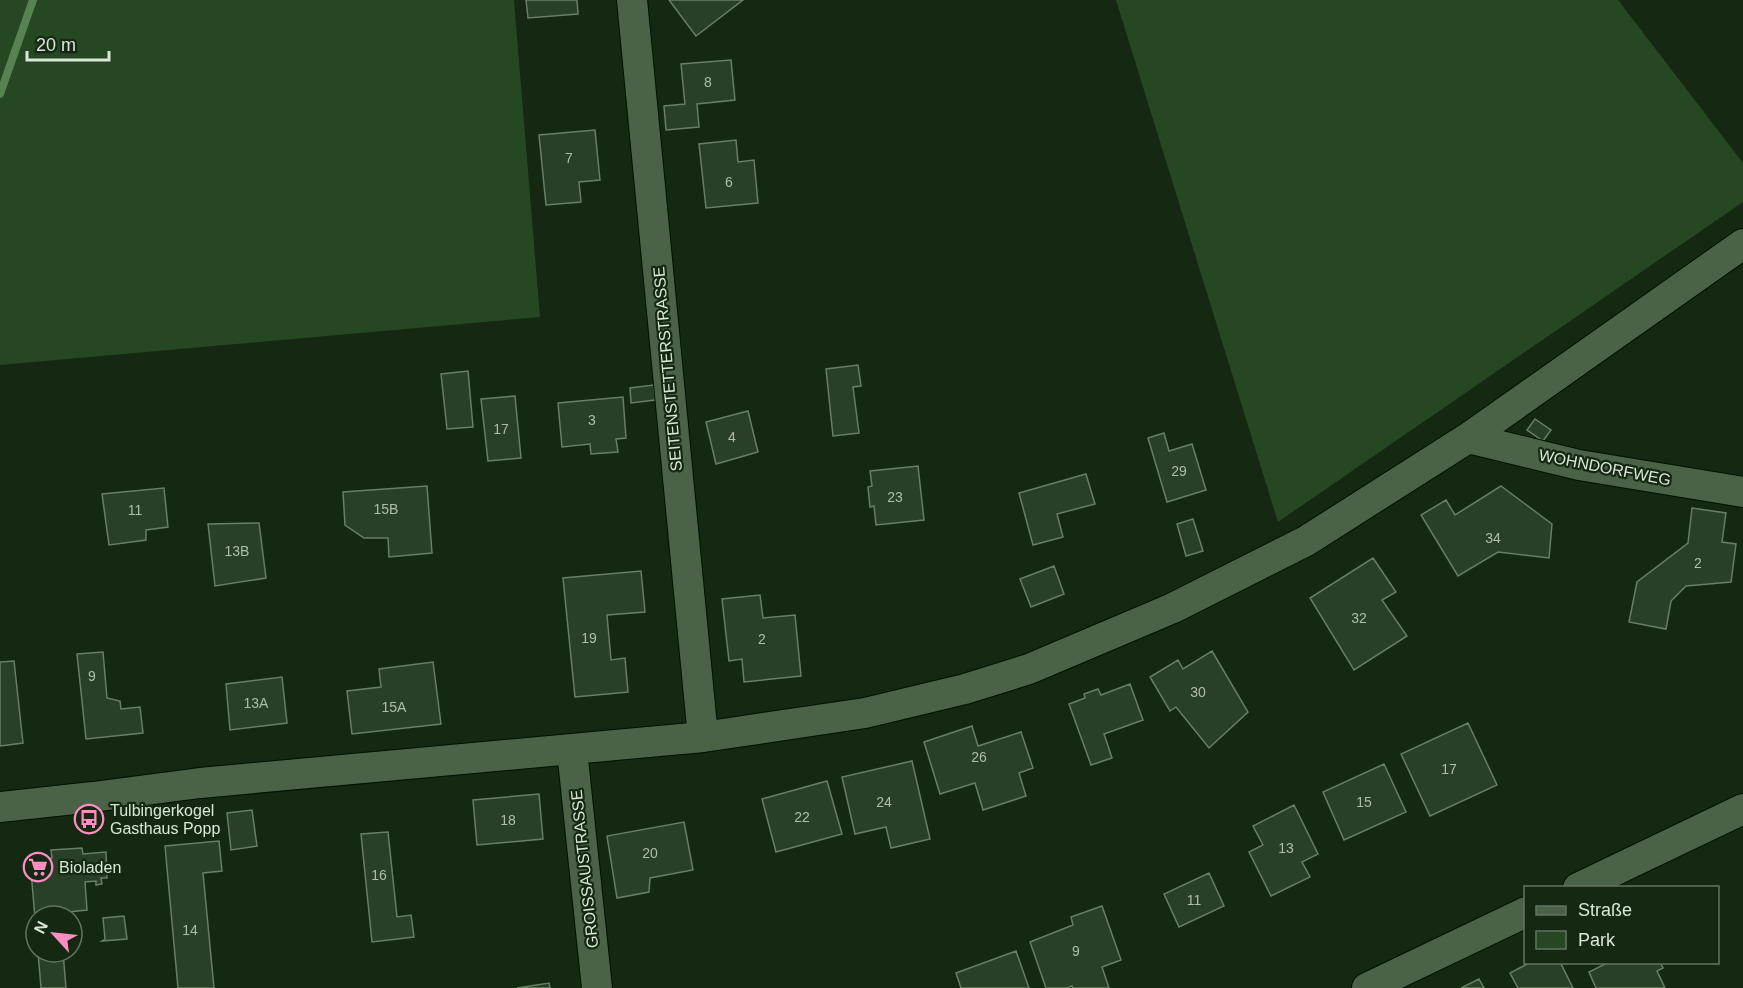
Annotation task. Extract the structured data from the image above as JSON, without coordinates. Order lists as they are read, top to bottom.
{
  "streets": {
    "street": ["SEITENSTETTERSTRASSE", "WOHNDORFWEG", "GROISSAUSTRASSE"]
  },
  "places": {
    "bus stop": ["Tulbingerkogel Gasthaus Popp"],
    "supermarket": ["Bioladen"]
  },
  "house_numbers": [
    "8",
    "7",
    "6",
    "3",
    "17",
    "4",
    "29",
    "23",
    "15B",
    "11",
    "34",
    "13B",
    "2",
    "32",
    "19",
    "2",
    "9",
    "30",
    "13A",
    "15A",
    "26",
    "17",
    "24",
    "15",
    "22",
    "18",
    "13",
    "20",
    "16",
    "11",
    "14",
    "9"
  ],
  "legend": ["Straße", "Park"],
  "scale_bar": "20 m",
  "north": "top left"
}
